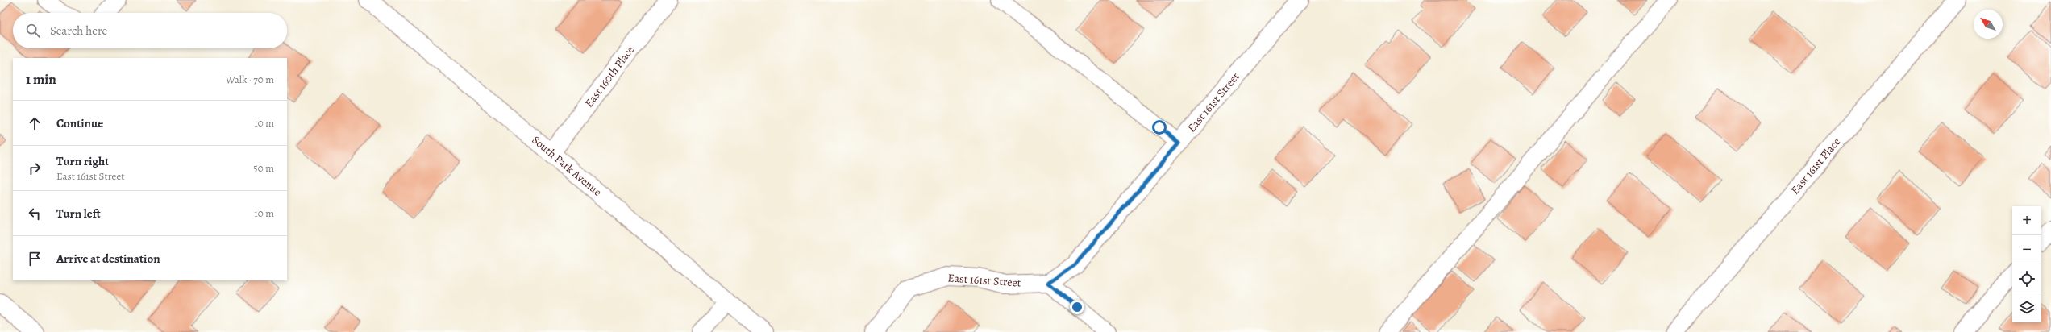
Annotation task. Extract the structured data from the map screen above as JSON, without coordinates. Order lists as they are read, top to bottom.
{
  "streets": {
    "street": [
      "East 160th Place",
      "East 161st Street",
      "South Park Avenue",
      "East 161st Place"
    ]
  },
  "crossings": [
    ["East 160th Place", "South Park Avenue"]
  ],
  "north": "top left",
  "page": {
    "search": "Search here",
    "heading": ["1 min", "Walk · 70 m"],
    "list": [
      ["Continue", "10 m"],
      ["Turn right", "East 161st Street", "50 m"],
      ["Turn left", "10 m"],
      "Arrive at destination"
    ],
    "map_buttons": ["+", "−"]
  }
}
